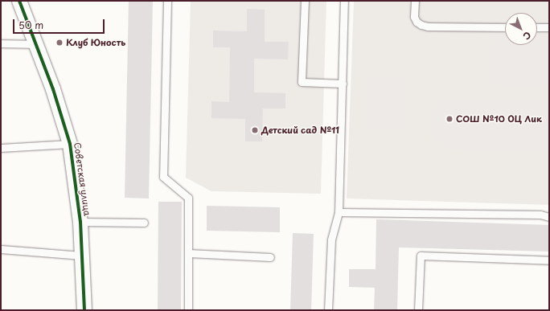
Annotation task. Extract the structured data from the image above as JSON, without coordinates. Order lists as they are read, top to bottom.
{
  "streets": {
    "street": ["Советская улица"]
  },
  "places": ["Клуб Юность", "СОШ №10 ОЦ Лик", "Детский сад №11"],
  "scale_bar": "50 m",
  "north": "bottom right"
}
